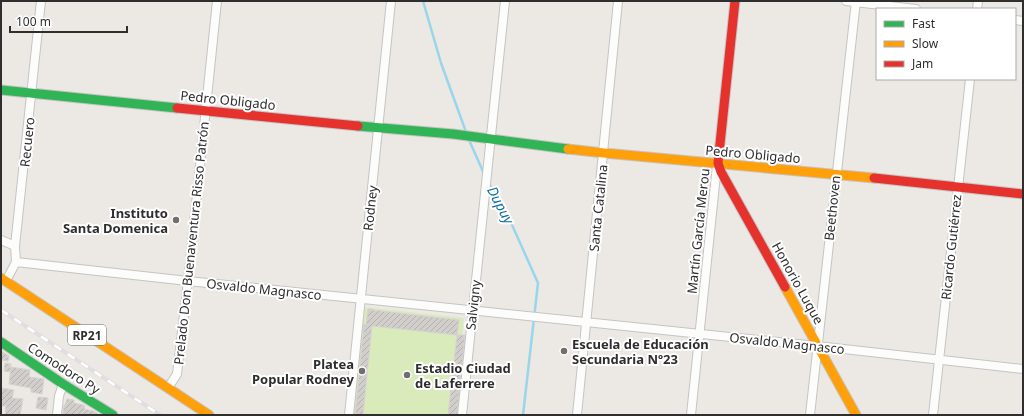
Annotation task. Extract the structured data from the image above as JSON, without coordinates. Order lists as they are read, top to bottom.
{
  "streets": {
    "street": [
      "Pedro Obligado",
      "Recuero",
      "Rodney",
      "Santa Catalina",
      "Beethoven",
      "Martín García Merou",
      "Prelado Don Buenaventura Risso Patrón",
      "Ricardo Gutiérrez",
      "Honorio Luque",
      "Osvaldo Magnasco",
      "Salvigny",
      "RP21",
      "Comodoro Py"
    ]
  },
  "crossings": [
    ["Pedro Obligado", "Recuero"],
    ["Pedro Obligado", "Rodney"],
    ["Pedro Obligado", "Santa Catalina"],
    ["Pedro Obligado", "Beethoven"],
    ["Pedro Obligado", "Martín García Merou"],
    ["Pedro Obligado", "Prelado Don Buenaventura Risso Patrón"],
    ["Pedro Obligado", "Ricardo Gutiérrez"],
    ["Pedro Obligado", "Honorio Luque"],
    ["Pedro Obligado", "Salvigny"],
    ["Recuero", "Osvaldo Magnasco"],
    ["Rodney", "Osvaldo Magnasco"],
    ["Santa Catalina", "Osvaldo Magnasco"],
    ["Beethoven", "Honorio Luque"],
    ["Beethoven", "Osvaldo Magnasco"],
    ["Martín García Merou", "Honorio Luque"],
    ["Martín García Merou", "Osvaldo Magnasco"],
    ["Prelado Don Buenaventura Risso Patrón", "Osvaldo Magnasco"],
    ["Prelado Don Buenaventura Risso Patrón", "RP21"],
    ["Ricardo Gutiérrez", "Osvaldo Magnasco"],
    ["Honorio Luque", "Osvaldo Magnasco"],
    ["Osvaldo Magnasco", "Salvigny"]
  ],
  "water": ["Dupuy"],
  "places": [
    "Instituto Santa Domenica",
    "Escuela de Educación Secundaria Nº23",
    "Platea Popular Rodney",
    "Estadio Ciudad de Laferrere"
  ],
  "legend": ["Fast", "Slow", "Jam"],
  "scale_bar": "100 m"
}
